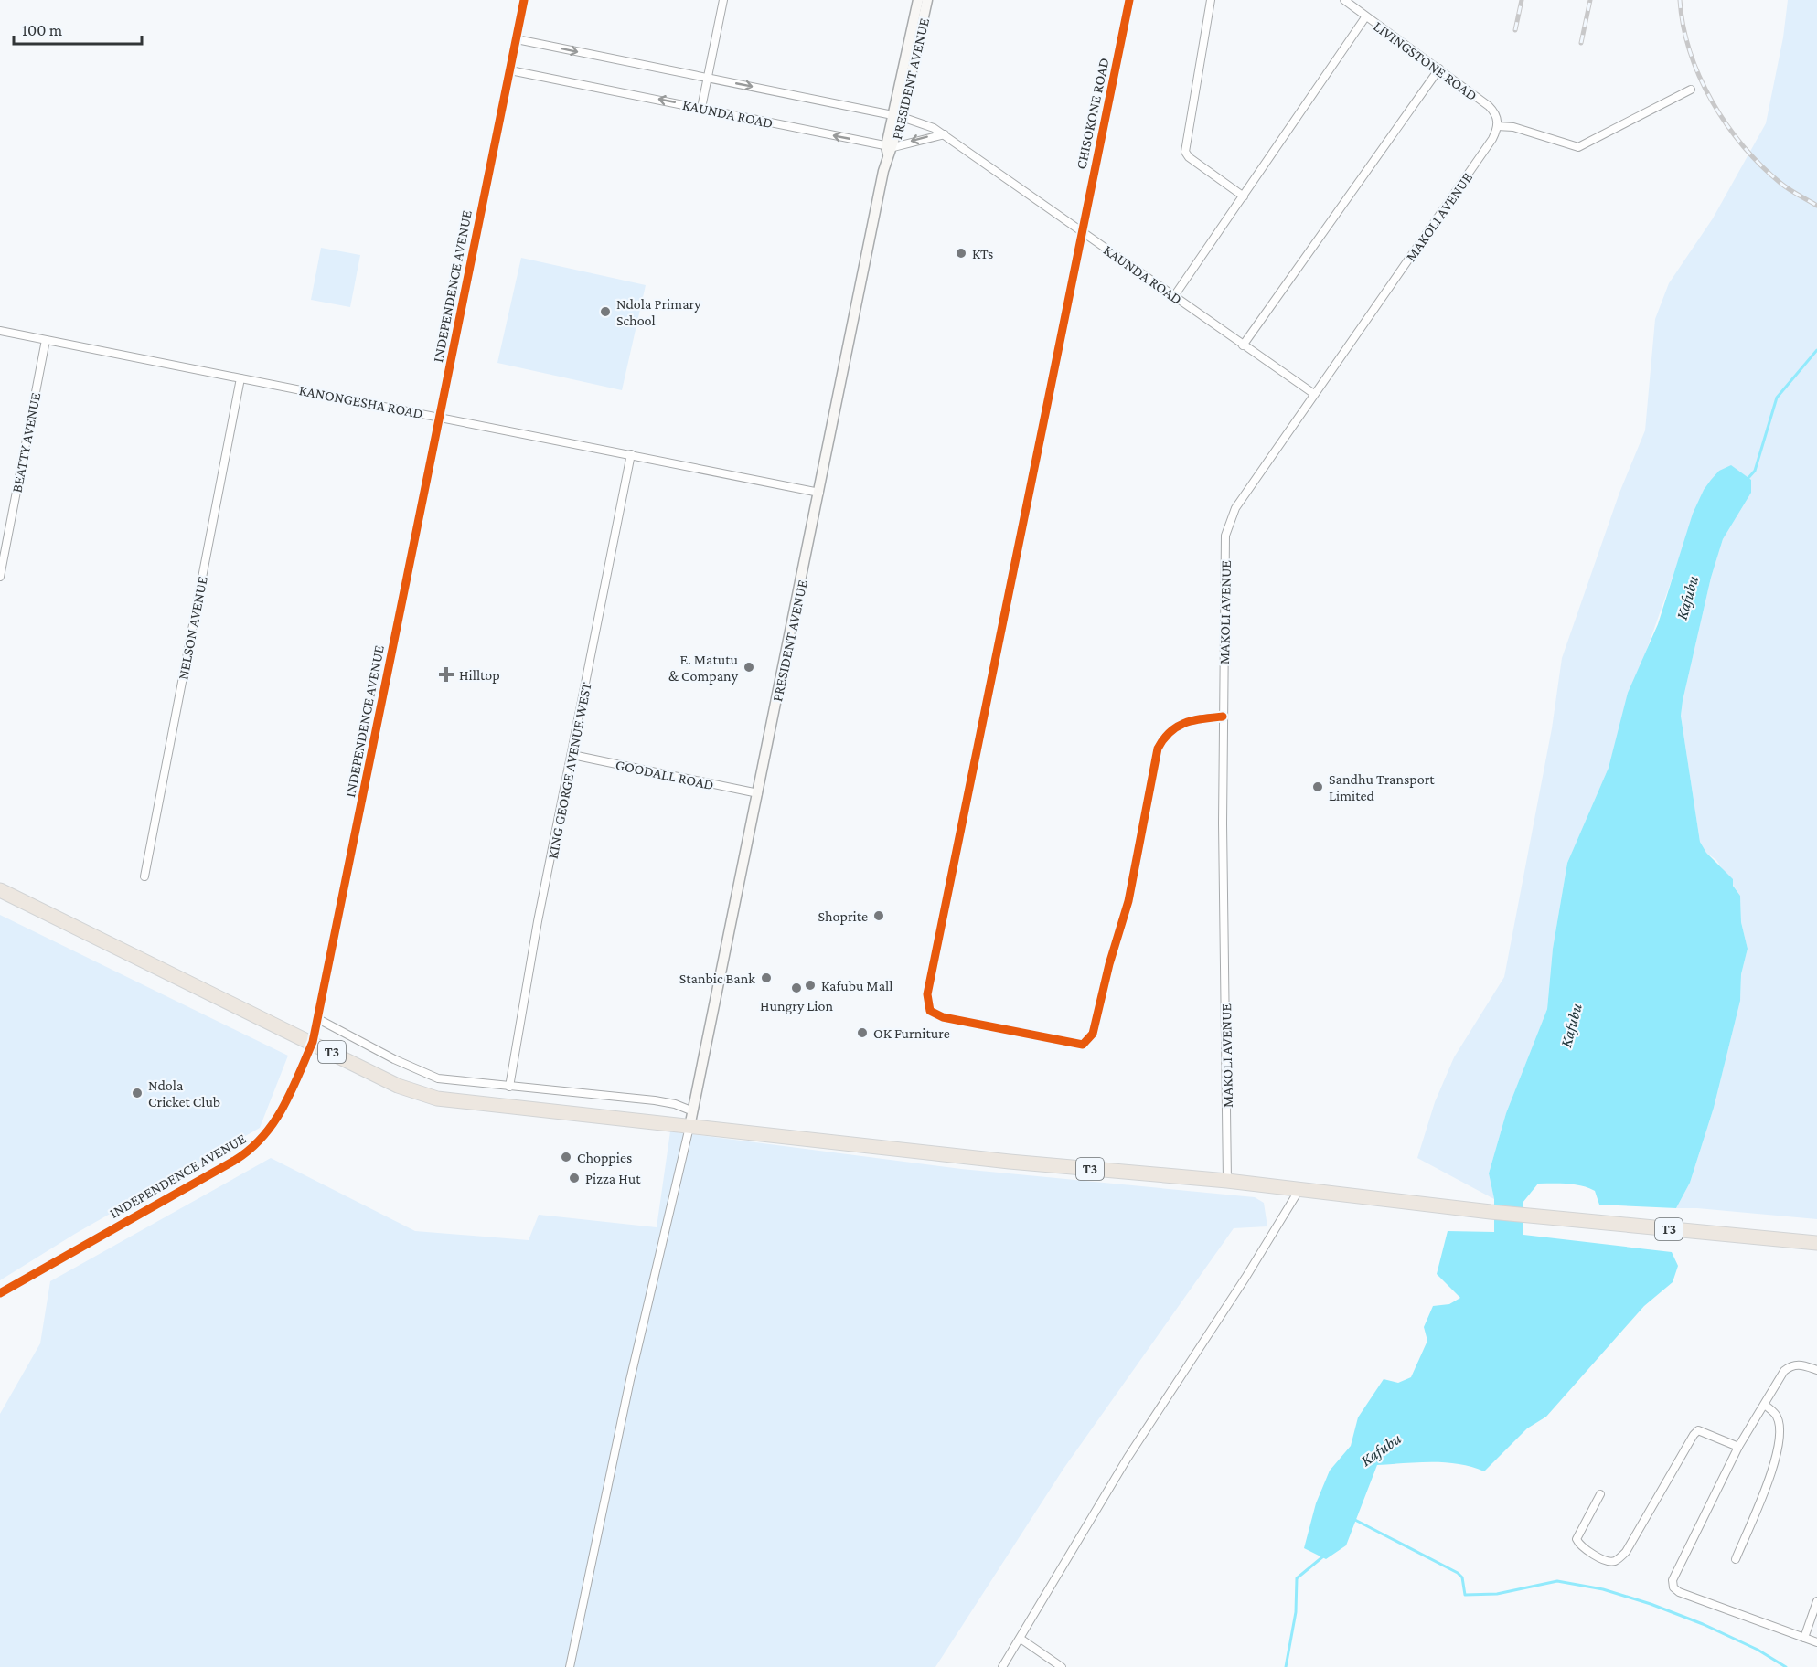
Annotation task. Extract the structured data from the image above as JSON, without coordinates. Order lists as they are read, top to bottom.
{
  "streets": {
    "highway": ["T3"],
    "main road": ["PRESIDENT AVENUE"],
    "street": [
      "LIVINGSTONE ROAD",
      "KAUNDA ROAD",
      "CHISOKONE ROAD",
      "MAKOLI AVENUE",
      "INDEPENDENCE AVENUE",
      "KANONGESHA ROAD",
      "BEATTY AVENUE",
      "NELSON AVENUE",
      "KING GEORGE AVENUE WEST",
      "GOODALL ROAD"
    ]
  },
  "crossings": [
    ["LIVINGSTONE ROAD", "MAKOLI AVENUE"],
    ["PRESIDENT AVENUE", "KAUNDA ROAD"],
    ["PRESIDENT AVENUE", "KANONGESHA ROAD"],
    ["PRESIDENT AVENUE", "GOODALL ROAD"],
    ["PRESIDENT AVENUE", "T3"],
    ["KAUNDA ROAD", "CHISOKONE ROAD"],
    ["KAUNDA ROAD", "MAKOLI AVENUE"],
    ["KAUNDA ROAD", "INDEPENDENCE AVENUE"],
    ["CHISOKONE ROAD", "MAKOLI AVENUE"],
    ["MAKOLI AVENUE", "T3"],
    ["INDEPENDENCE AVENUE", "KANONGESHA ROAD"],
    ["INDEPENDENCE AVENUE", "T3"],
    ["KANONGESHA ROAD", "BEATTY AVENUE"],
    ["KANONGESHA ROAD", "NELSON AVENUE"],
    ["KANONGESHA ROAD", "KING GEORGE AVENUE WEST"],
    ["KING GEORGE AVENUE WEST", "GOODALL ROAD"]
  ],
  "water": ["Kafubu"],
  "places": {
    "other": [
      "KTs",
      "Ndola Primary School",
      "E. Matutu & Company",
      "Sandhu Transport Limited",
      "Shoprite",
      "Stanbic Bank",
      "Kafubu Mall",
      "Hungry Lion",
      "OK Furniture",
      "Ndola Cricket Club",
      "Choppies",
      "Pizza Hut"
    ],
    "health": ["Hilltop"]
  },
  "scale_bar": "100 m"
}
